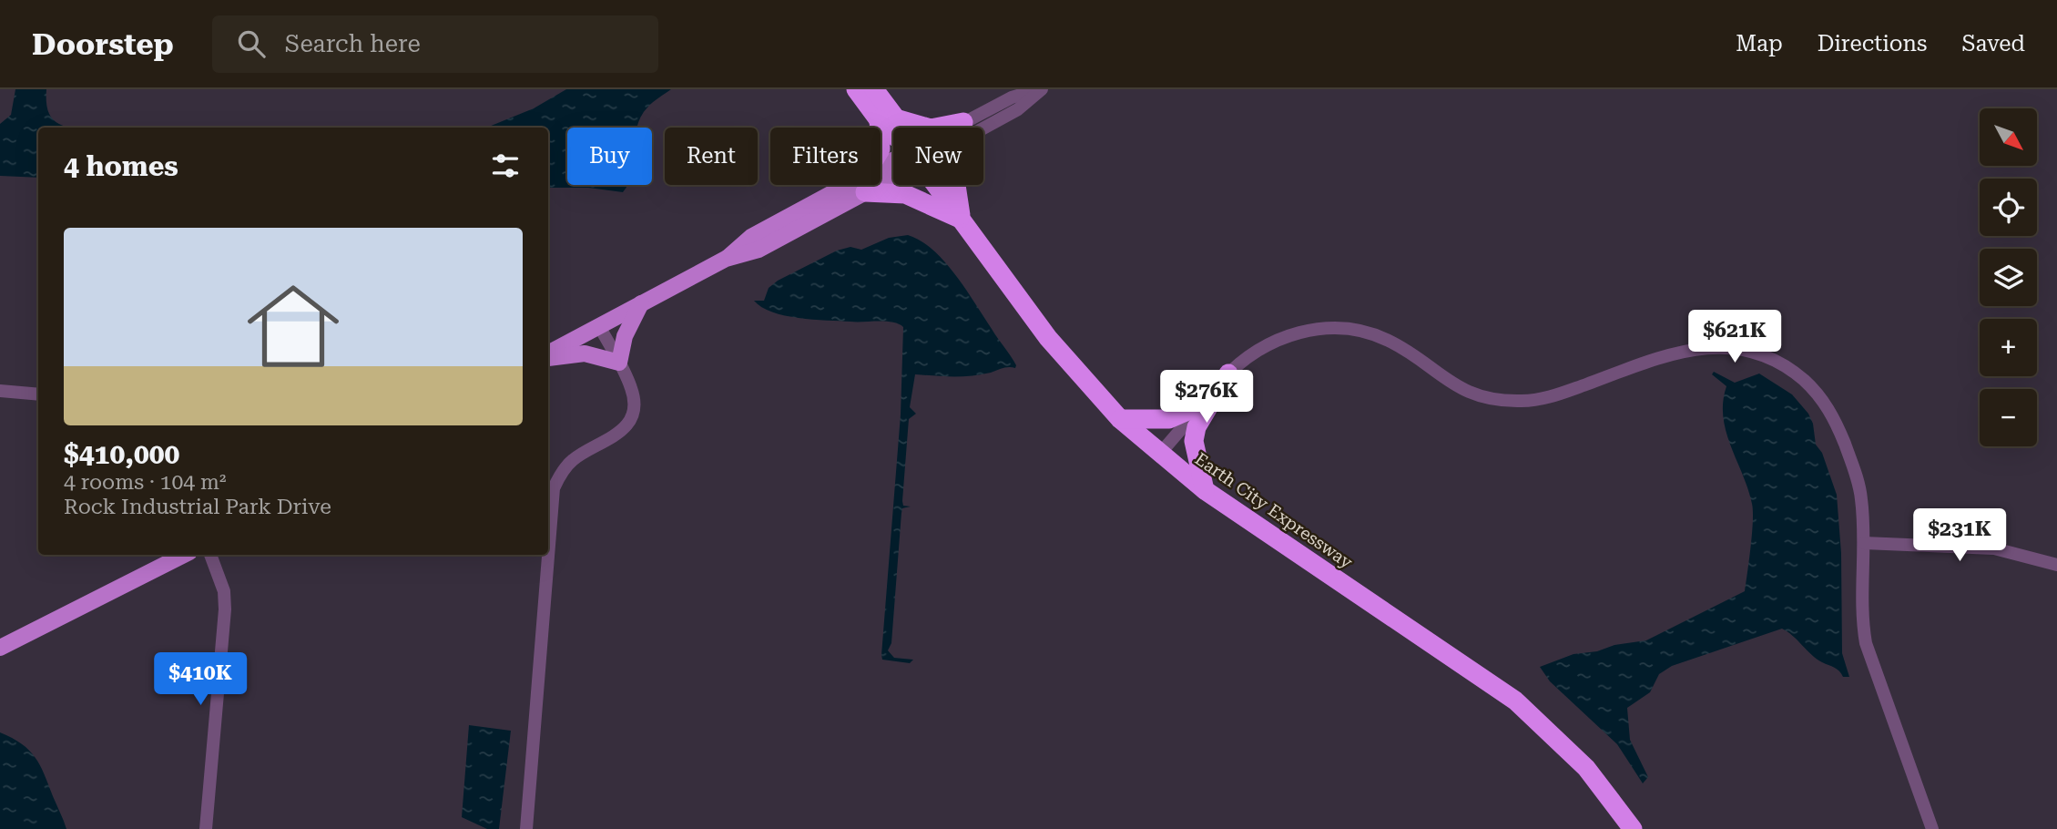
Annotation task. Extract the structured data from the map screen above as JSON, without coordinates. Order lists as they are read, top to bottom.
{
  "streets": {
    "highway": ["Earth City Expressway"]
  },
  "north": "bottom right",
  "page": {
    "header": "Doorstep",
    "search": "Search here",
    "nav": ["Map", "Directions", "Saved"],
    "map_buttons": ["+", "−"],
    "chip": [
      "Buy",
      "Rent",
      "Filters",
      "New"
    ],
    "heading": "4 homes",
    "list": [
      {
        "name": "$410,000",
        "note": "4 rooms · 104 m² · Rock Industrial Park Drive"
      }
    ],
    "price": [
      "$621K",
      "$276K",
      "$231K",
      "$410K"
    ]
  }
}
